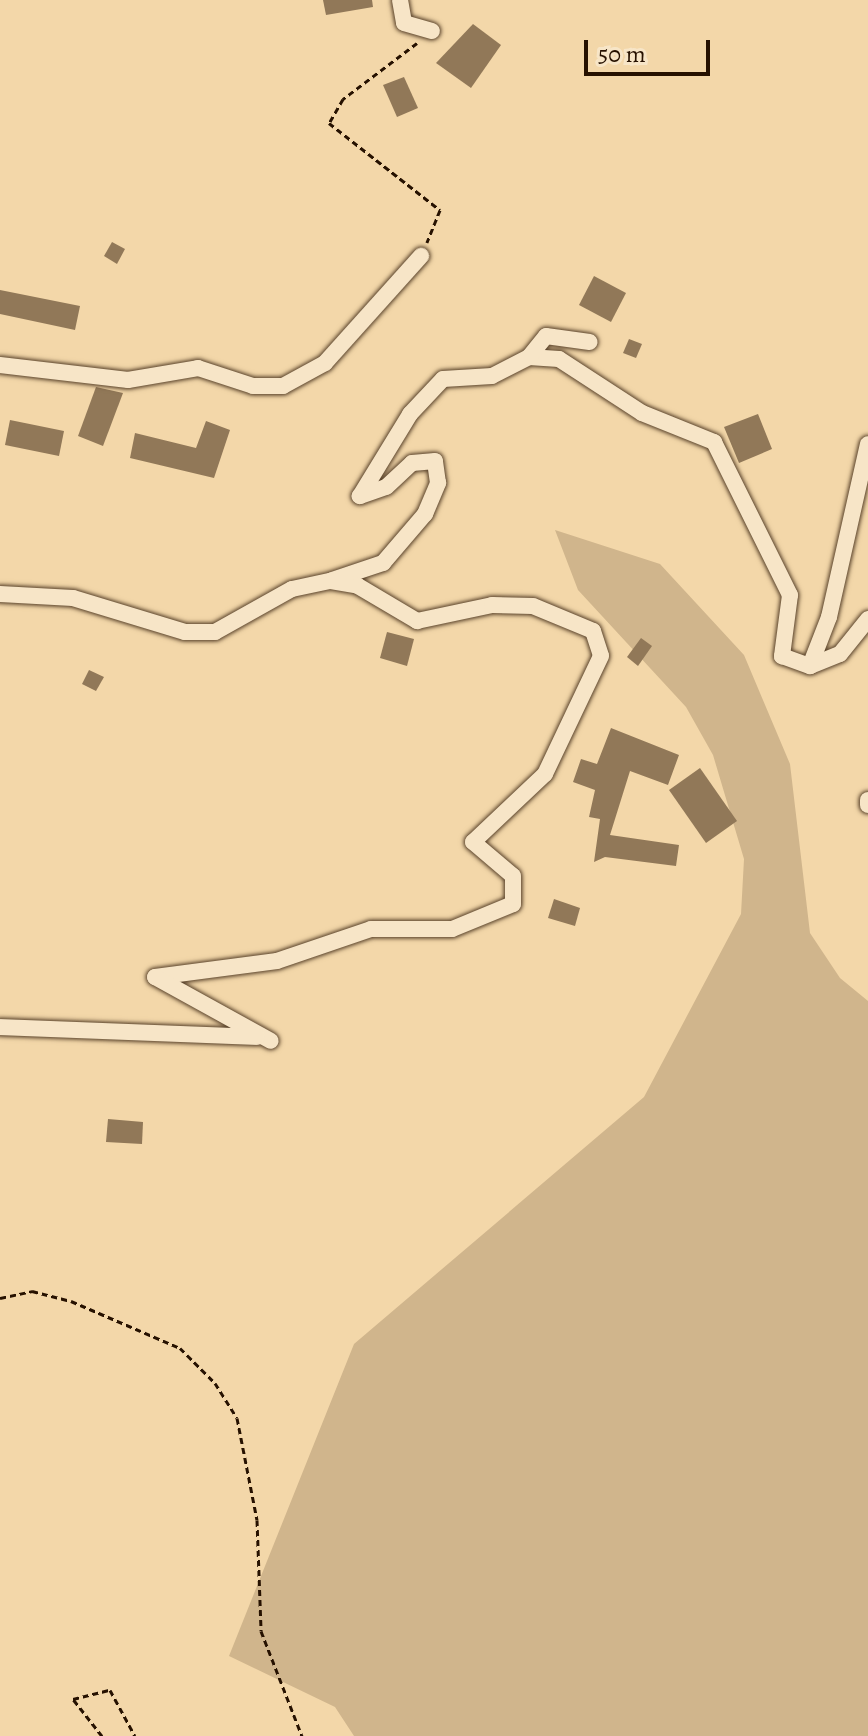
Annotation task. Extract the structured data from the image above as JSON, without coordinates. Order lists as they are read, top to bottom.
{
  "scale_bar": "50 m"
}
